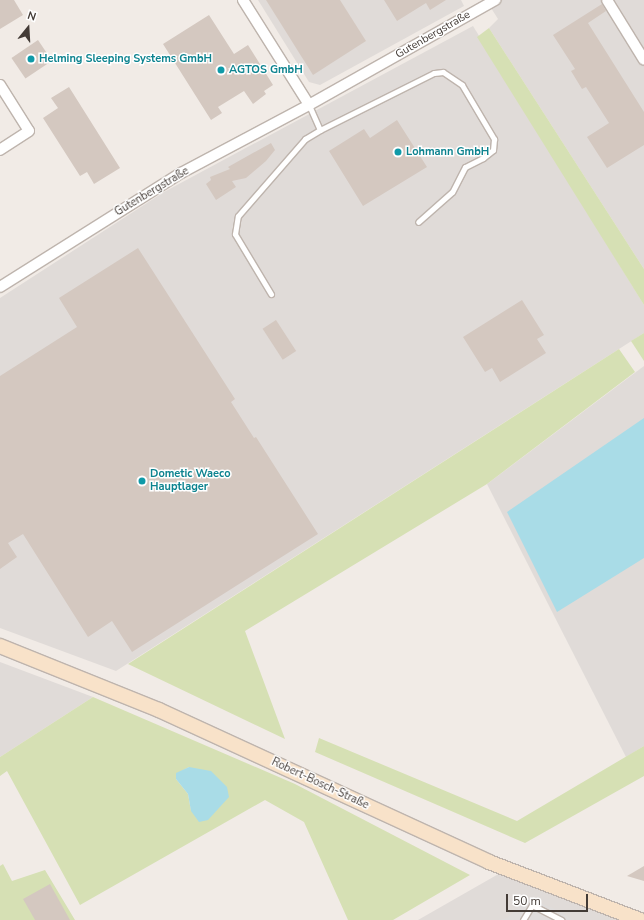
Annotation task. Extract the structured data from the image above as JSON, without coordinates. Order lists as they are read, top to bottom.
{
  "streets": {
    "street": ["Gutenbergstraße", "Robert-Bosch-Straße"]
  },
  "places": [
    "Helming Sleeping Systems GmbH",
    "AGTOS GmbH",
    "Lohmann GmbH",
    "Dometic Waeco Hauptlager"
  ],
  "scale_bar": "50 m",
  "north": "top"
}
